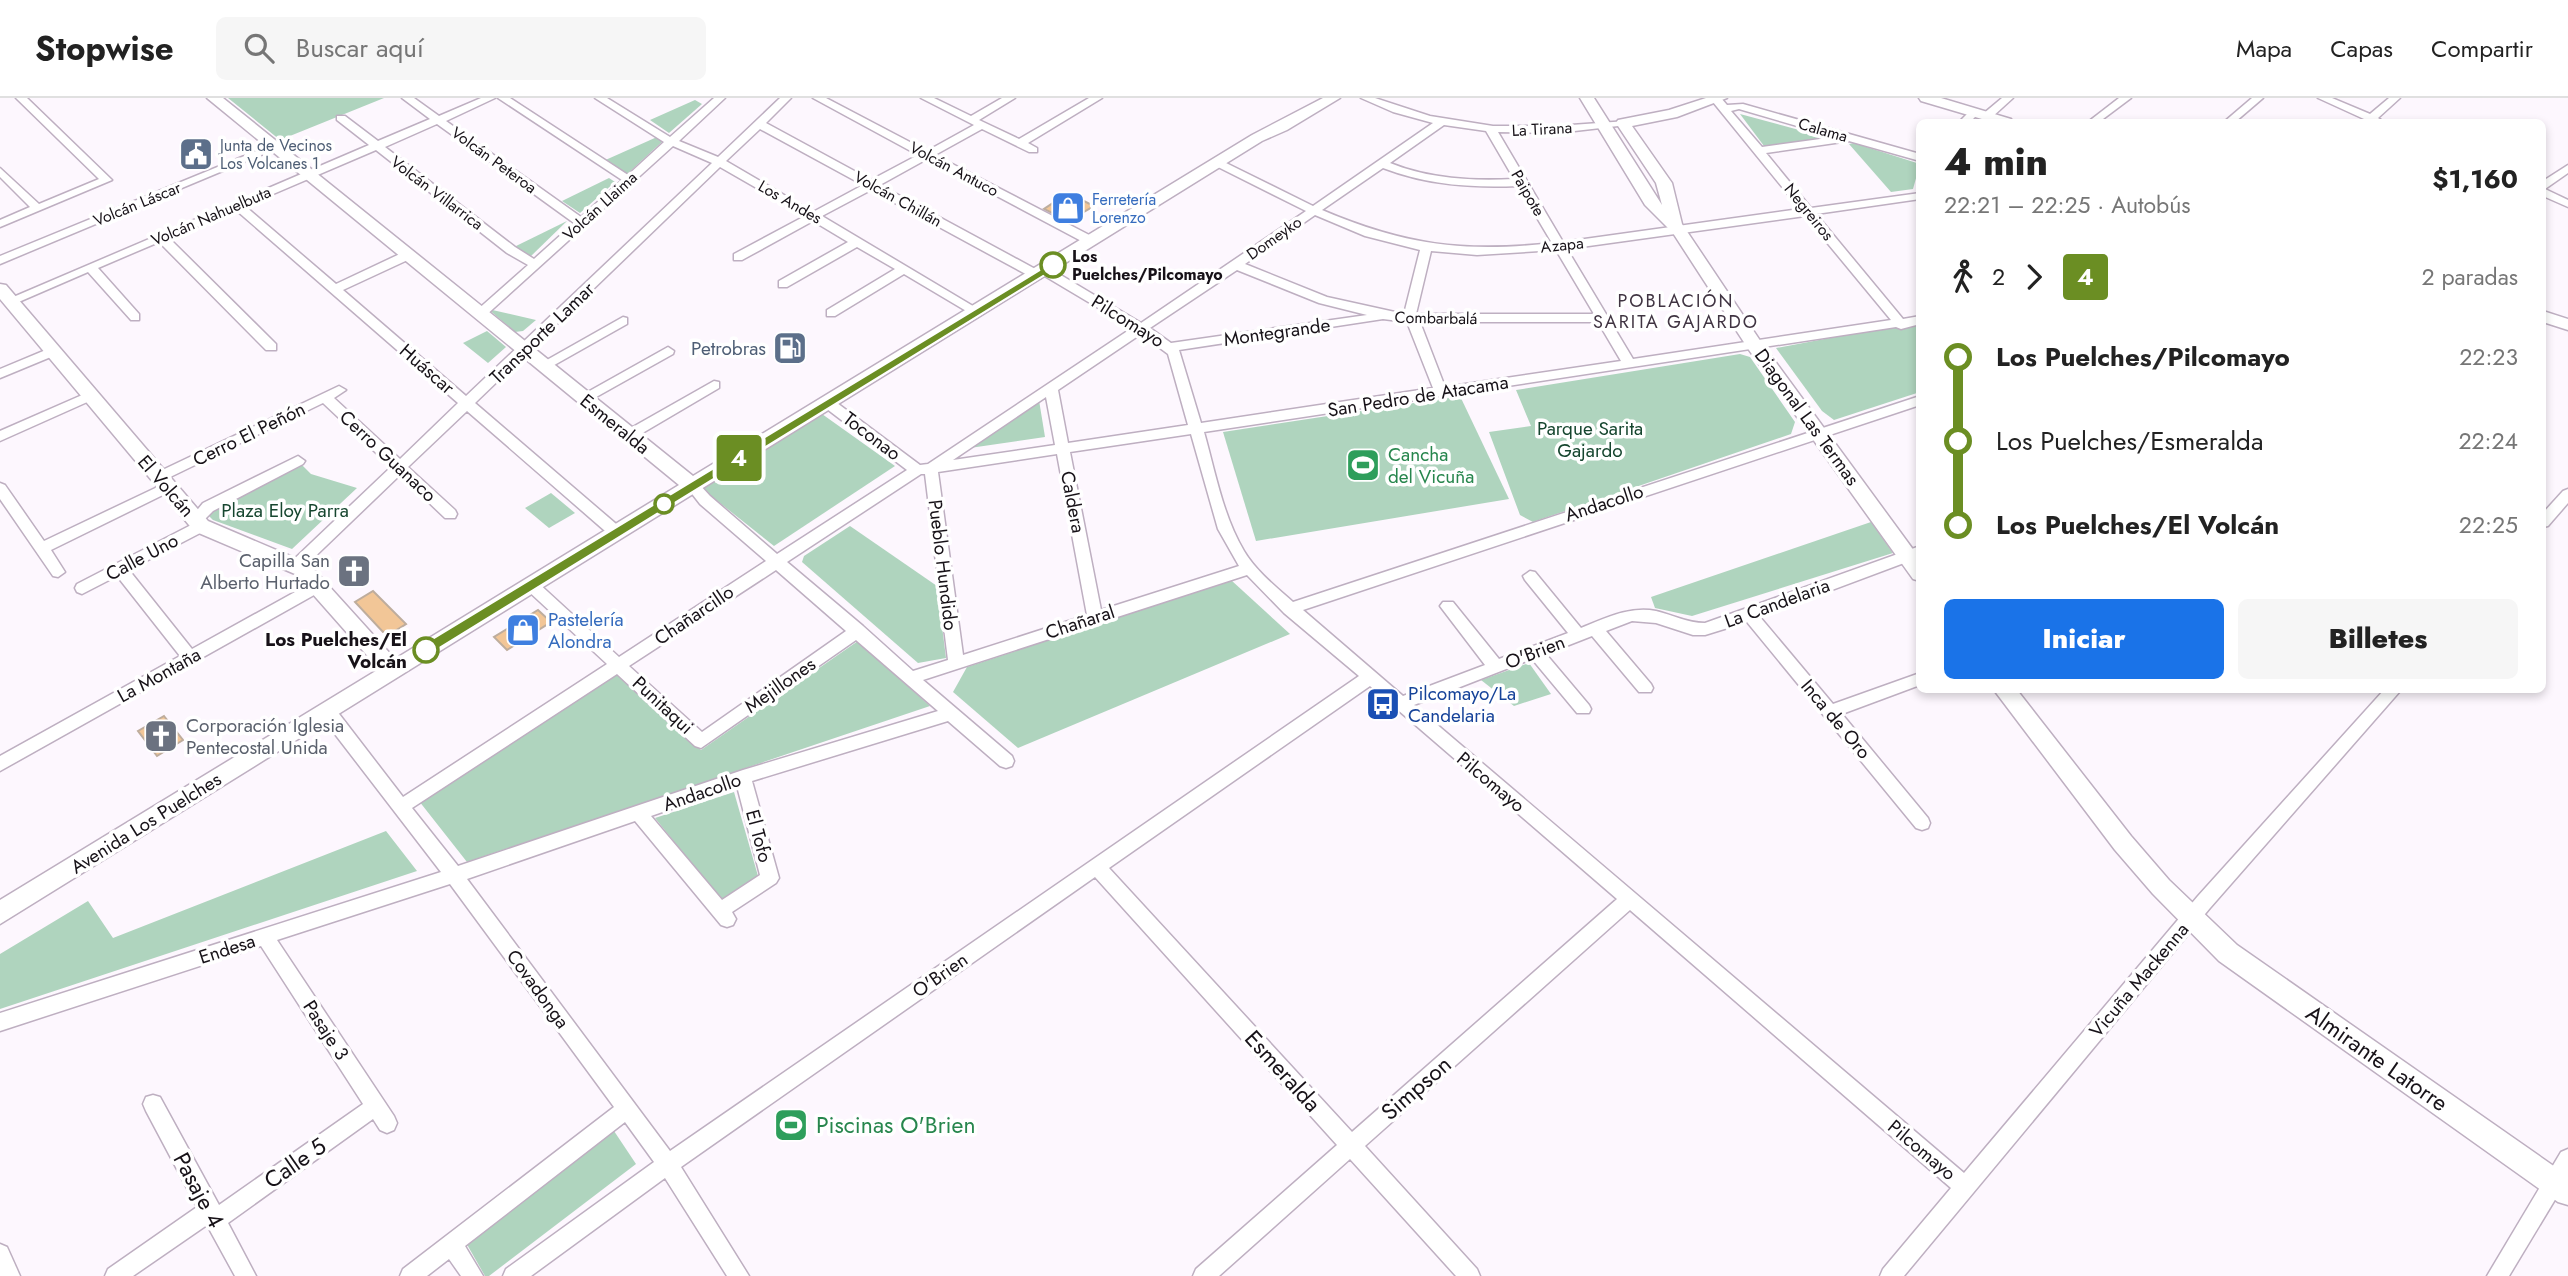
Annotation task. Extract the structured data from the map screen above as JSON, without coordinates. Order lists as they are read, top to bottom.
{
  "streets": {
    "main road": [
      "La Tirana",
      "Diagonal Las Termas",
      "Esmeralda",
      "El Volcán",
      "Avenida Los Puelches",
      "Almirante Latorre"
    ],
    "street": [
      "Calama",
      "Volcán Peteroa",
      "Volcán Antuco",
      "Volcán Villarrica",
      "Paipote",
      "Volcán Chillán",
      "Los Andes",
      "Volcán Láscar",
      "Volcán Llaima",
      "Negreiros",
      "Volcán Nahuelbuta",
      "Domeyko",
      "Azapa",
      "Combarbalá",
      "Pilcomayo",
      "Montegrande",
      "Transporte Lamar",
      "Huáscar",
      "San Pedro de Atacama",
      "Cerro El Peñón",
      "Toconao",
      "Cerro Guanaco",
      "Caldera",
      "Andacollo",
      "Calle Uno",
      "Pueblo Hundido",
      "La Candelaria",
      "Chañarcillo",
      "Chañaral",
      "O'Brien",
      "La Montaña",
      "Mejillones",
      "Punitaqui",
      "Inca de Oro",
      "El Tofo",
      "Endesa",
      "Vicuña Mackenna",
      "Covadonga",
      "Pasaje 3",
      "Simpson",
      "Calle 5",
      "Pasaje 4"
    ]
  },
  "crossings": [
    ["La Tirana", "Calama"],
    ["La Tirana", "Paipote"],
    ["La Tirana", "Negreiros"],
    ["La Tirana", "Domeyko"],
    ["La Tirana", "Diagonal Las Termas"],
    ["Calama", "Negreiros"],
    ["Volcán Peteroa", "Volcán Llaima"],
    ["Volcán Peteroa", "Volcán Nahuelbuta"],
    ["Volcán Antuco", "Avenida Los Puelches"],
    ["Volcán Villarrica", "Volcán Llaima"],
    ["Volcán Villarrica", "Volcán Nahuelbuta"],
    ["Paipote", "Azapa"],
    ["Paipote", "Combarbalá"],
    ["Paipote", "San Pedro de Atacama"],
    ["Volcán Chillán", "Pilcomayo"],
    ["Volcán Chillán", "Transporte Lamar"],
    ["Volcán Chillán", "Avenida Los Puelches"],
    ["Los Andes", "Volcán Llaima"],
    ["Los Andes", "Transporte Lamar"],
    ["Los Andes", "Avenida Los Puelches"],
    ["Volcán Láscar", "Esmeralda"],
    ["Volcán Llaima", "Esmeralda"],
    ["Negreiros", "Azapa"],
    ["Negreiros", "San Pedro de Atacama"],
    ["Volcán Nahuelbuta", "Huáscar"],
    ["Volcán Nahuelbuta", "Esmeralda"],
    ["Volcán Nahuelbuta", "El Volcán"],
    ["Domeyko", "Azapa"],
    ["Domeyko", "Combarbalá"],
    ["Domeyko", "Pilcomayo"],
    ["Domeyko", "San Pedro de Atacama"],
    ["Domeyko", "Toconao"],
    ["Domeyko", "Caldera"],
    ["Domeyko", "Pueblo Hundido"],
    ["Domeyko", "Chañarcillo"],
    ["Azapa", "Diagonal Las Termas"],
    ["Azapa", "Avenida Los Puelches"],
    ["Combarbalá", "Montegrande"],
    ["Pilcomayo", "Montegrande"],
    ["Pilcomayo", "San Pedro de Atacama"],
    ["Pilcomayo", "Andacollo"],
    ["Pilcomayo", "Chañaral"],
    ["Pilcomayo", "O'Brien"],
    ["Pilcomayo", "Avenida Los Puelches"],
    ["Pilcomayo", "Vicuña Mackenna"],
    ["Pilcomayo", "Simpson"],
    ["Transporte Lamar", "Huáscar"],
    ["Transporte Lamar", "Esmeralda"],
    ["Transporte Lamar", "Cerro Guanaco"],
    ["Transporte Lamar", "El Volcán"],
    ["Huáscar", "Avenida Los Puelches"],
    ["San Pedro de Atacama", "Diagonal Las Termas"],
    ["San Pedro de Atacama", "Toconao"],
    ["San Pedro de Atacama", "Caldera"],
    ["San Pedro de Atacama", "Pueblo Hundido"],
    ["San Pedro de Atacama", "Chañarcillo"],
    ["Diagonal Las Termas", "Andacollo"],
    ["Diagonal Las Termas", "La Candelaria"],
    ["Esmeralda", "Andacollo"],
    ["Esmeralda", "Chañarcillo"],
    ["Esmeralda", "Chañaral"],
    ["Esmeralda", "O'Brien"],
    ["Esmeralda", "Mejillones"],
    ["Esmeralda", "Avenida Los Puelches"],
    ["Esmeralda", "Simpson"],
    ["Cerro El Peñón", "Cerro Guanaco"],
    ["Cerro El Peñón", "El Volcán"],
    ["Toconao", "Pueblo Hundido"],
    ["Toconao", "Chañarcillo"],
    ["Toconao", "Avenida Los Puelches"],
    ["El Volcán", "Calle Uno"],
    ["El Volcán", "La Montaña"],
    ["El Volcán", "Avenida Los Puelches"],
    ["Caldera", "Chañaral"],
    ["Andacollo", "El Tofo"],
    ["Andacollo", "Endesa"],
    ["Andacollo", "Covadonga"],
    ["Pueblo Hundido", "Chañarcillo"],
    ["Pueblo Hundido", "Chañaral"],
    ["La Candelaria", "O'Brien"],
    ["La Candelaria", "Inca de Oro"],
    ["Chañarcillo", "Punitaqui"],
    ["Chañarcillo", "Covadonga"],
    ["O'Brien", "Covadonga"],
    ["Mejillones", "Punitaqui"],
    ["Punitaqui", "Avenida Los Puelches"],
    ["Avenida Los Puelches", "Covadonga"],
    ["Endesa", "Covadonga"],
    ["Endesa", "Pasaje 3"],
    ["Vicuña Mackenna", "Almirante Latorre"],
    ["Pasaje 3", "Calle 5"],
    ["Calle 5", "Pasaje 4"]
  ],
  "districts": ["POBLACIÓN SARITA GAJARDO"],
  "parks": ["Parque Sarita Gajardo", "Plaza Eloy Parra"],
  "places": {
    "public building": ["Junta de Vecinos Los Volcanes 1"],
    "shop": ["Ferretería Lorenzo", "Pastelería Alondra"],
    "other": ["Los Puelches/Pilcomayo", "Los Puelches/El Volcán"],
    "fuel station": ["Petrobras"],
    "sports": ["Cancha del Vicuña", "Piscinas O'Brien"],
    "church": ["Capilla San Alberto Hurtado", "Corporación Iglesia Pentecostal Unida"],
    "bus stop": ["Pilcomayo/La Candelaria"]
  },
  "lines": ["bus line 4"],
  "page": {
    "header": "Stopwise",
    "search": "Buscar aquí",
    "nav": ["Mapa", "Capas", "Compartir"],
    "on_map": "4",
    "heading": ["4 min", "22:21 – 22:25 · Autobús", "$1,160"],
    "legs": ["2", "4", "2 paradas"],
    "list": [
      {
        "name": "Los Puelches/Pilcomayo",
        "value": "22:23"
      },
      {
        "name": "Los Puelches/Esmeralda",
        "value": "22:24"
      },
      {
        "name": "Los Puelches/El Volcán",
        "value": "22:25"
      }
    ],
    "buttons": ["Iniciar", "Billetes"]
  }
}
